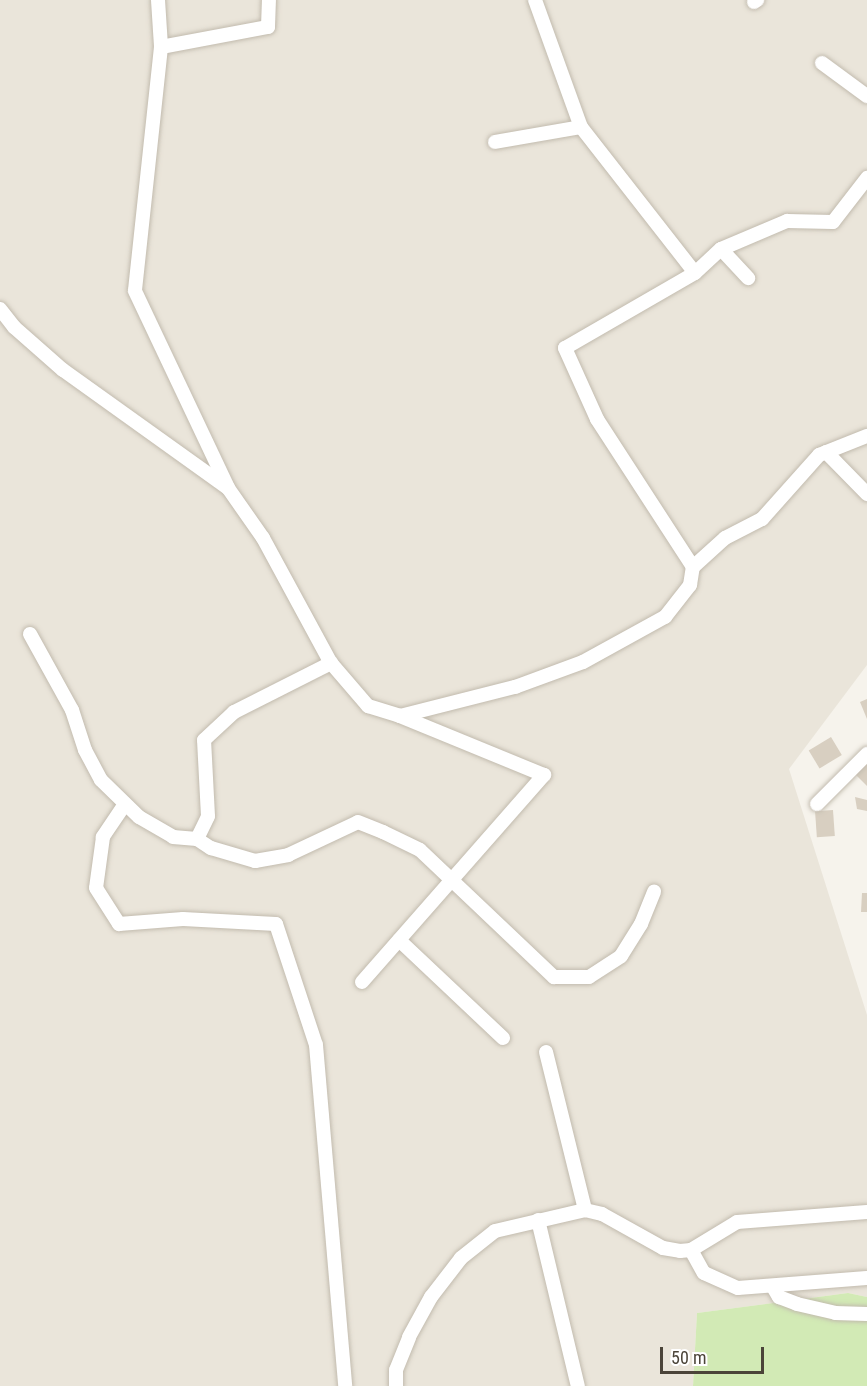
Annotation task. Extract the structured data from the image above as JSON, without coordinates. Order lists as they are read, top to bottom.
{
  "scale_bar": "50 m"
}
